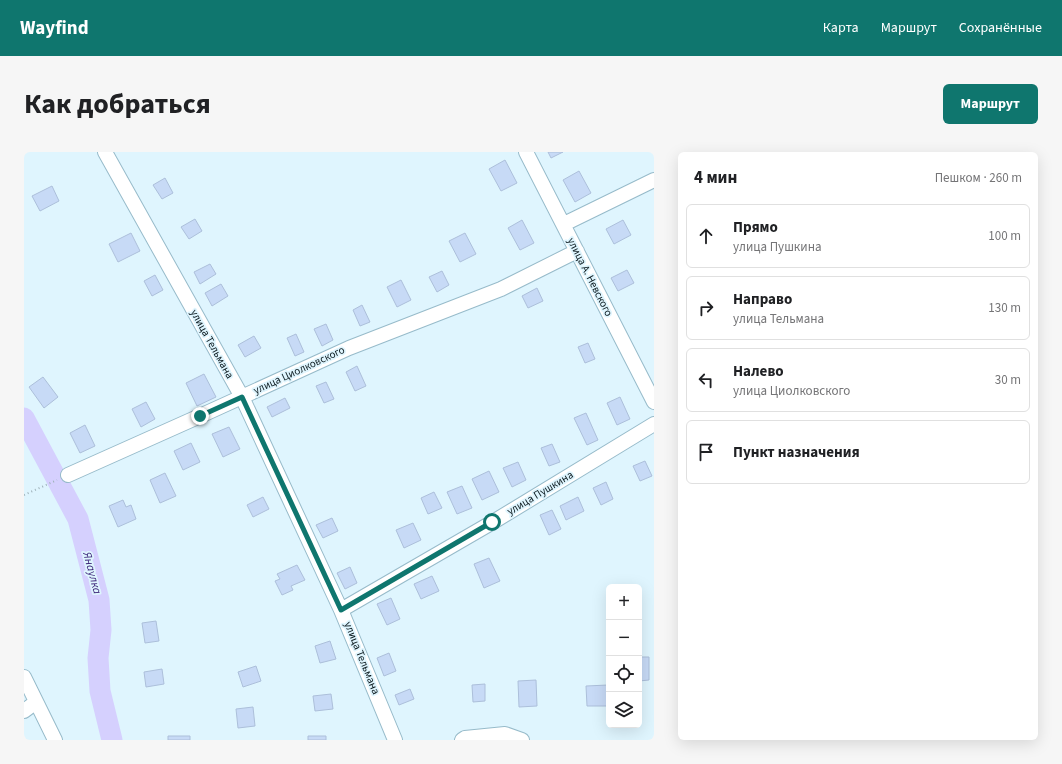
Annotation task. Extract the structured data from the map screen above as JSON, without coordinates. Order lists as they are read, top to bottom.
{
  "streets": {
    "street": [
      "улица А. Невского",
      "улица Тельмана",
      "улица Циолковского",
      "улица Пушкина"
    ]
  },
  "crossings": [
    ["улица А. Невского", "улица Циолковского"],
    ["улица Тельмана", "улица Циолковского"],
    ["улица Тельмана", "улица Пушкина"]
  ],
  "water": ["Янаулка"],
  "page": {
    "header": "Wayfind",
    "nav": ["Карта", "Маршрут", "Сохранённые"],
    "title": "Как добраться",
    "buttons": "Маршрут",
    "heading": ["4 мин", "Пешком · 260 m"],
    "list": [
      ["Прямо", "улица Пушкина", "100 m"],
      ["Направо", "улица Тельмана", "130 m"],
      ["Налево", "улица Циолковского", "30 m"],
      "Пункт назначения"
    ],
    "map_buttons": ["+", "−"]
  }
}
